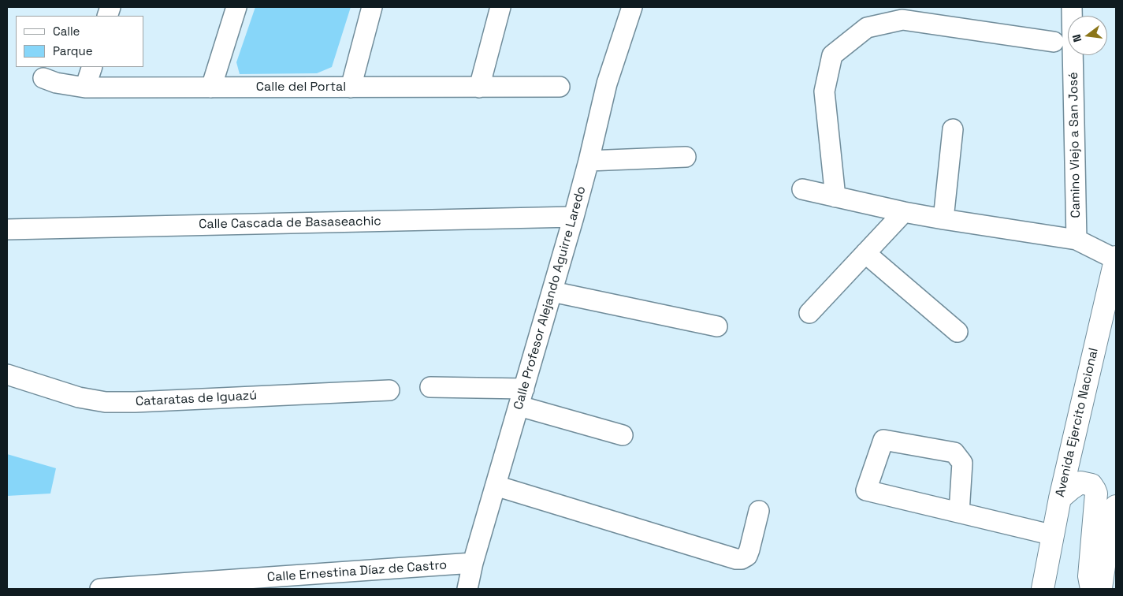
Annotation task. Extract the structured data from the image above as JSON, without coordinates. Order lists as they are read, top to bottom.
{
  "streets": {
    "main road": ["Avenida Ejercito Nacional"],
    "street": [
      "Calle del Portal",
      "Camino Viejo a San José",
      "Calle Cascada de Basaseachic",
      "Calle Profesor Alejando Aguirre Laredo",
      "Cataratas de Iguazú",
      "Calle Ernestina Díaz de Castro"
    ]
  },
  "crossings": [
    ["Calle Cascada de Basaseachic", "Calle Profesor Alejando Aguirre Laredo"],
    ["Calle Profesor Alejando Aguirre Laredo", "Calle Ernestina Díaz de Castro"]
  ],
  "legend": ["Calle", "Parque"],
  "north": "left"
}
